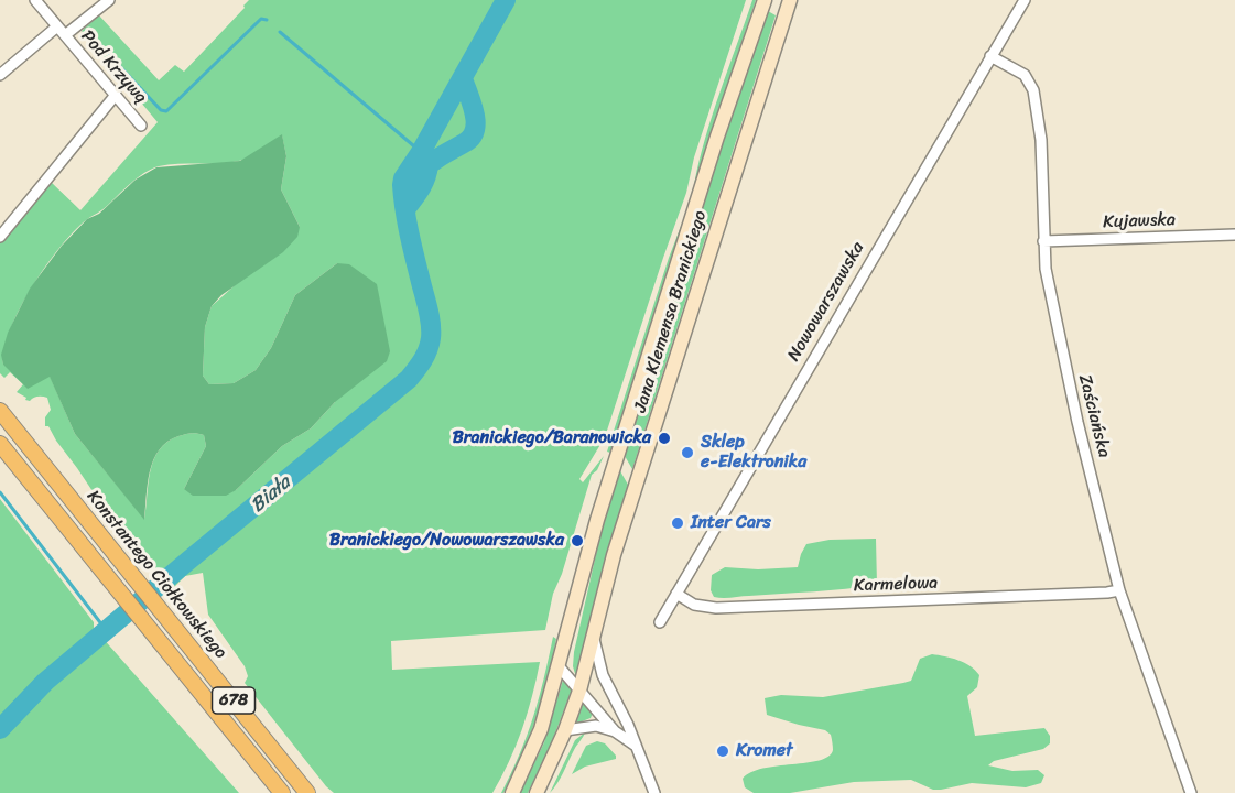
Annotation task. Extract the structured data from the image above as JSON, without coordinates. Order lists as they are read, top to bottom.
{
  "streets": {
    "main road": ["Jana Klemensa Branickiego", "Konstantego Ciołkowskiego", "678"],
    "street": [
      "Pod Krzywą",
      "Kujawska",
      "Nowowarszawska",
      "Zaściańska",
      "Karmelowa"
    ]
  },
  "crossings": [
    ["Kujawska", "Zaściańska"],
    ["Nowowarszawska", "Zaściańska"],
    ["Nowowarszawska", "Karmelowa"],
    ["Zaściańska", "Karmelowa"]
  ],
  "water": ["Biała"],
  "places": [
    "Branickiego/Baranowicka",
    "Sklep e-Elektronika",
    "Inter Cars",
    "Branickiego/Nowowarszawska",
    "Kromet"
  ]
}
